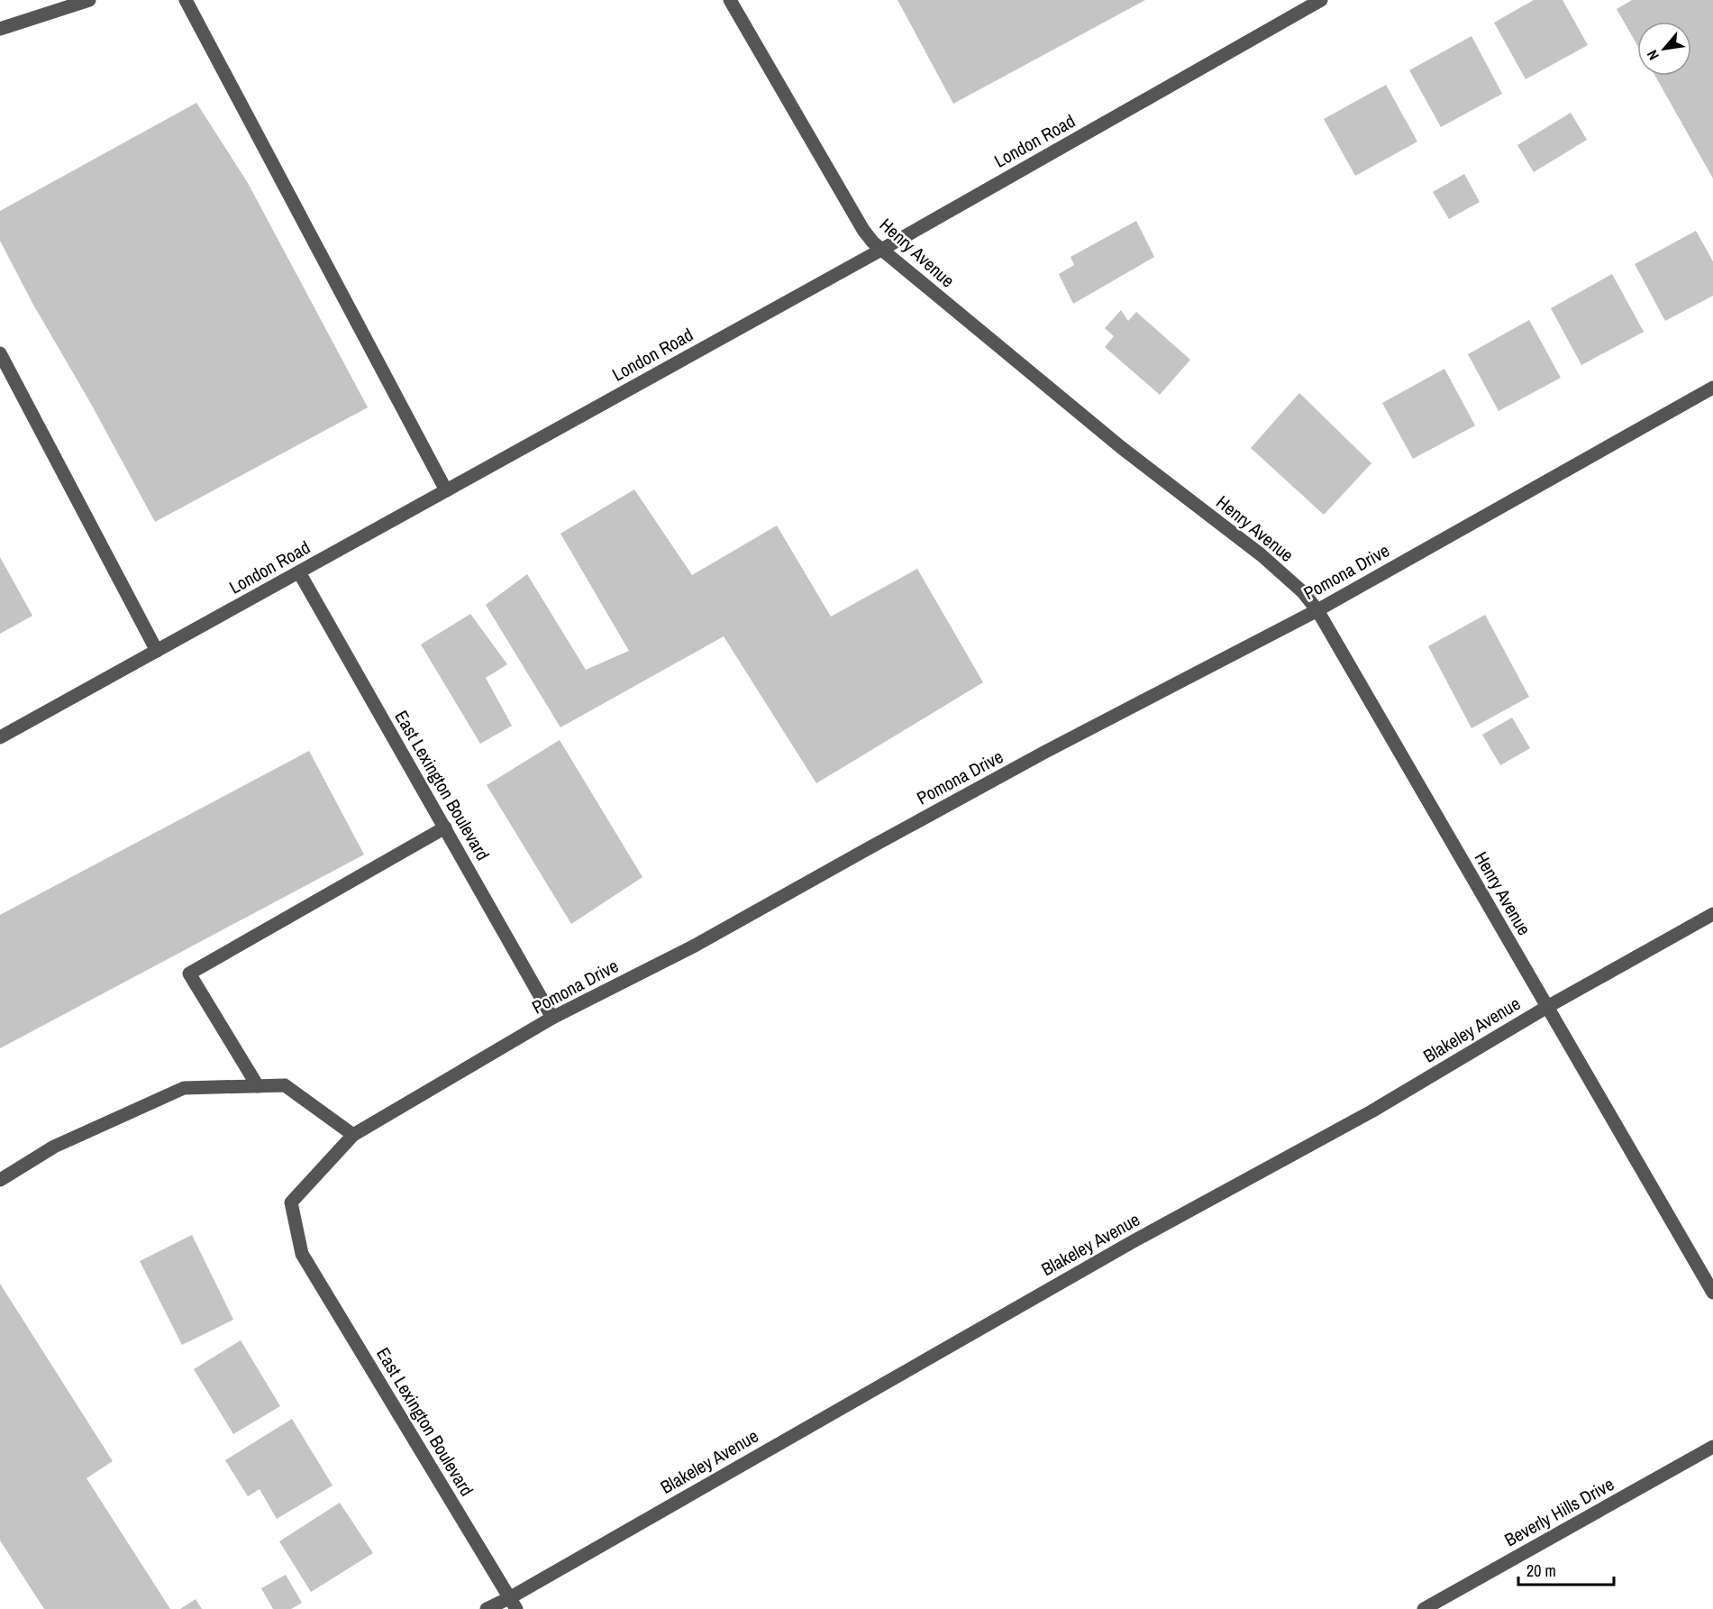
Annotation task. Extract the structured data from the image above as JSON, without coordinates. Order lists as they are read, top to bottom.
{
  "streets": {
    "street": [
      "London Road",
      "Henry Avenue",
      "Pomona Drive",
      "East Lexington Boulevard",
      "Blakeley Avenue",
      "Beverly Hills Drive"
    ]
  },
  "crossings": [
    ["London Road", "Henry Avenue"],
    ["London Road", "East Lexington Boulevard"],
    ["Henry Avenue", "Pomona Drive"],
    ["Henry Avenue", "Blakeley Avenue"],
    ["Pomona Drive", "East Lexington Boulevard"],
    ["East Lexington Boulevard", "Blakeley Avenue"]
  ],
  "scale_bar": "20 m",
  "north": "bottom left"
}
